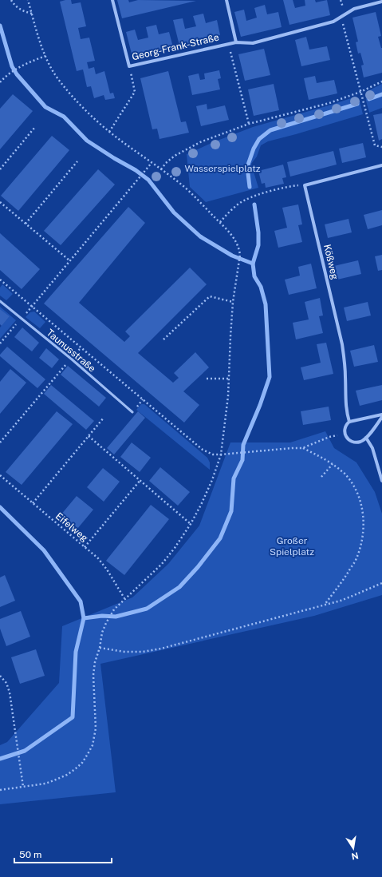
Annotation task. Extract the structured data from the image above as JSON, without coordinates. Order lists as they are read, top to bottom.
{
  "streets": {
    "street": ["Georg-Frank-Straße", "Kößweg"],
    "lane": ["Taunusstraße"],
    "path": ["Eifelweg"]
  },
  "parks": ["Wasserspielplatz", "Großer Spielplatz"],
  "scale_bar": "50 m",
  "north": "bottom"
}
